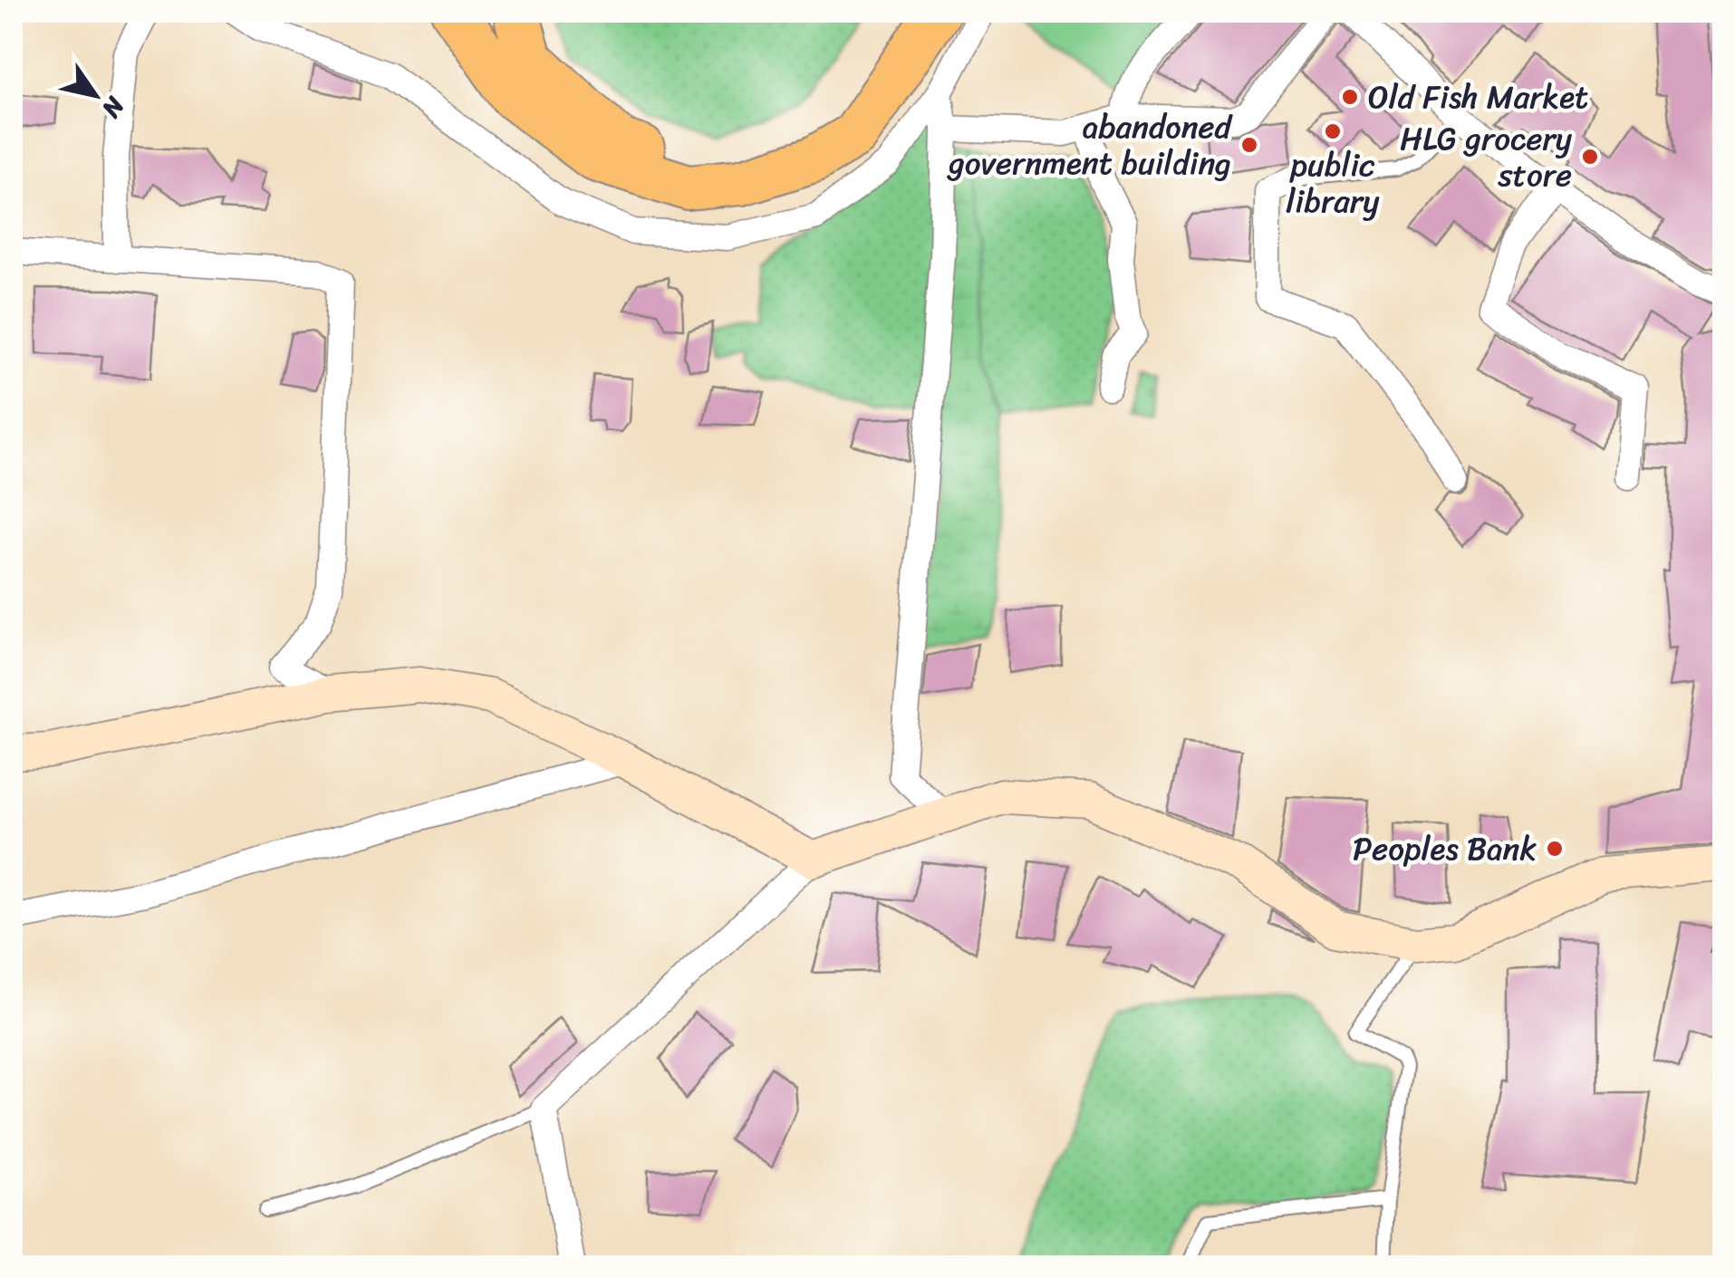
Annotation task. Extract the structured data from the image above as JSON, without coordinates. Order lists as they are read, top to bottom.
{
  "places": [
    "Old Fish Market",
    "public library",
    "abandoned government building",
    "HLG grocery store",
    "Peoples Bank"
  ],
  "north": "bottom right"
}
